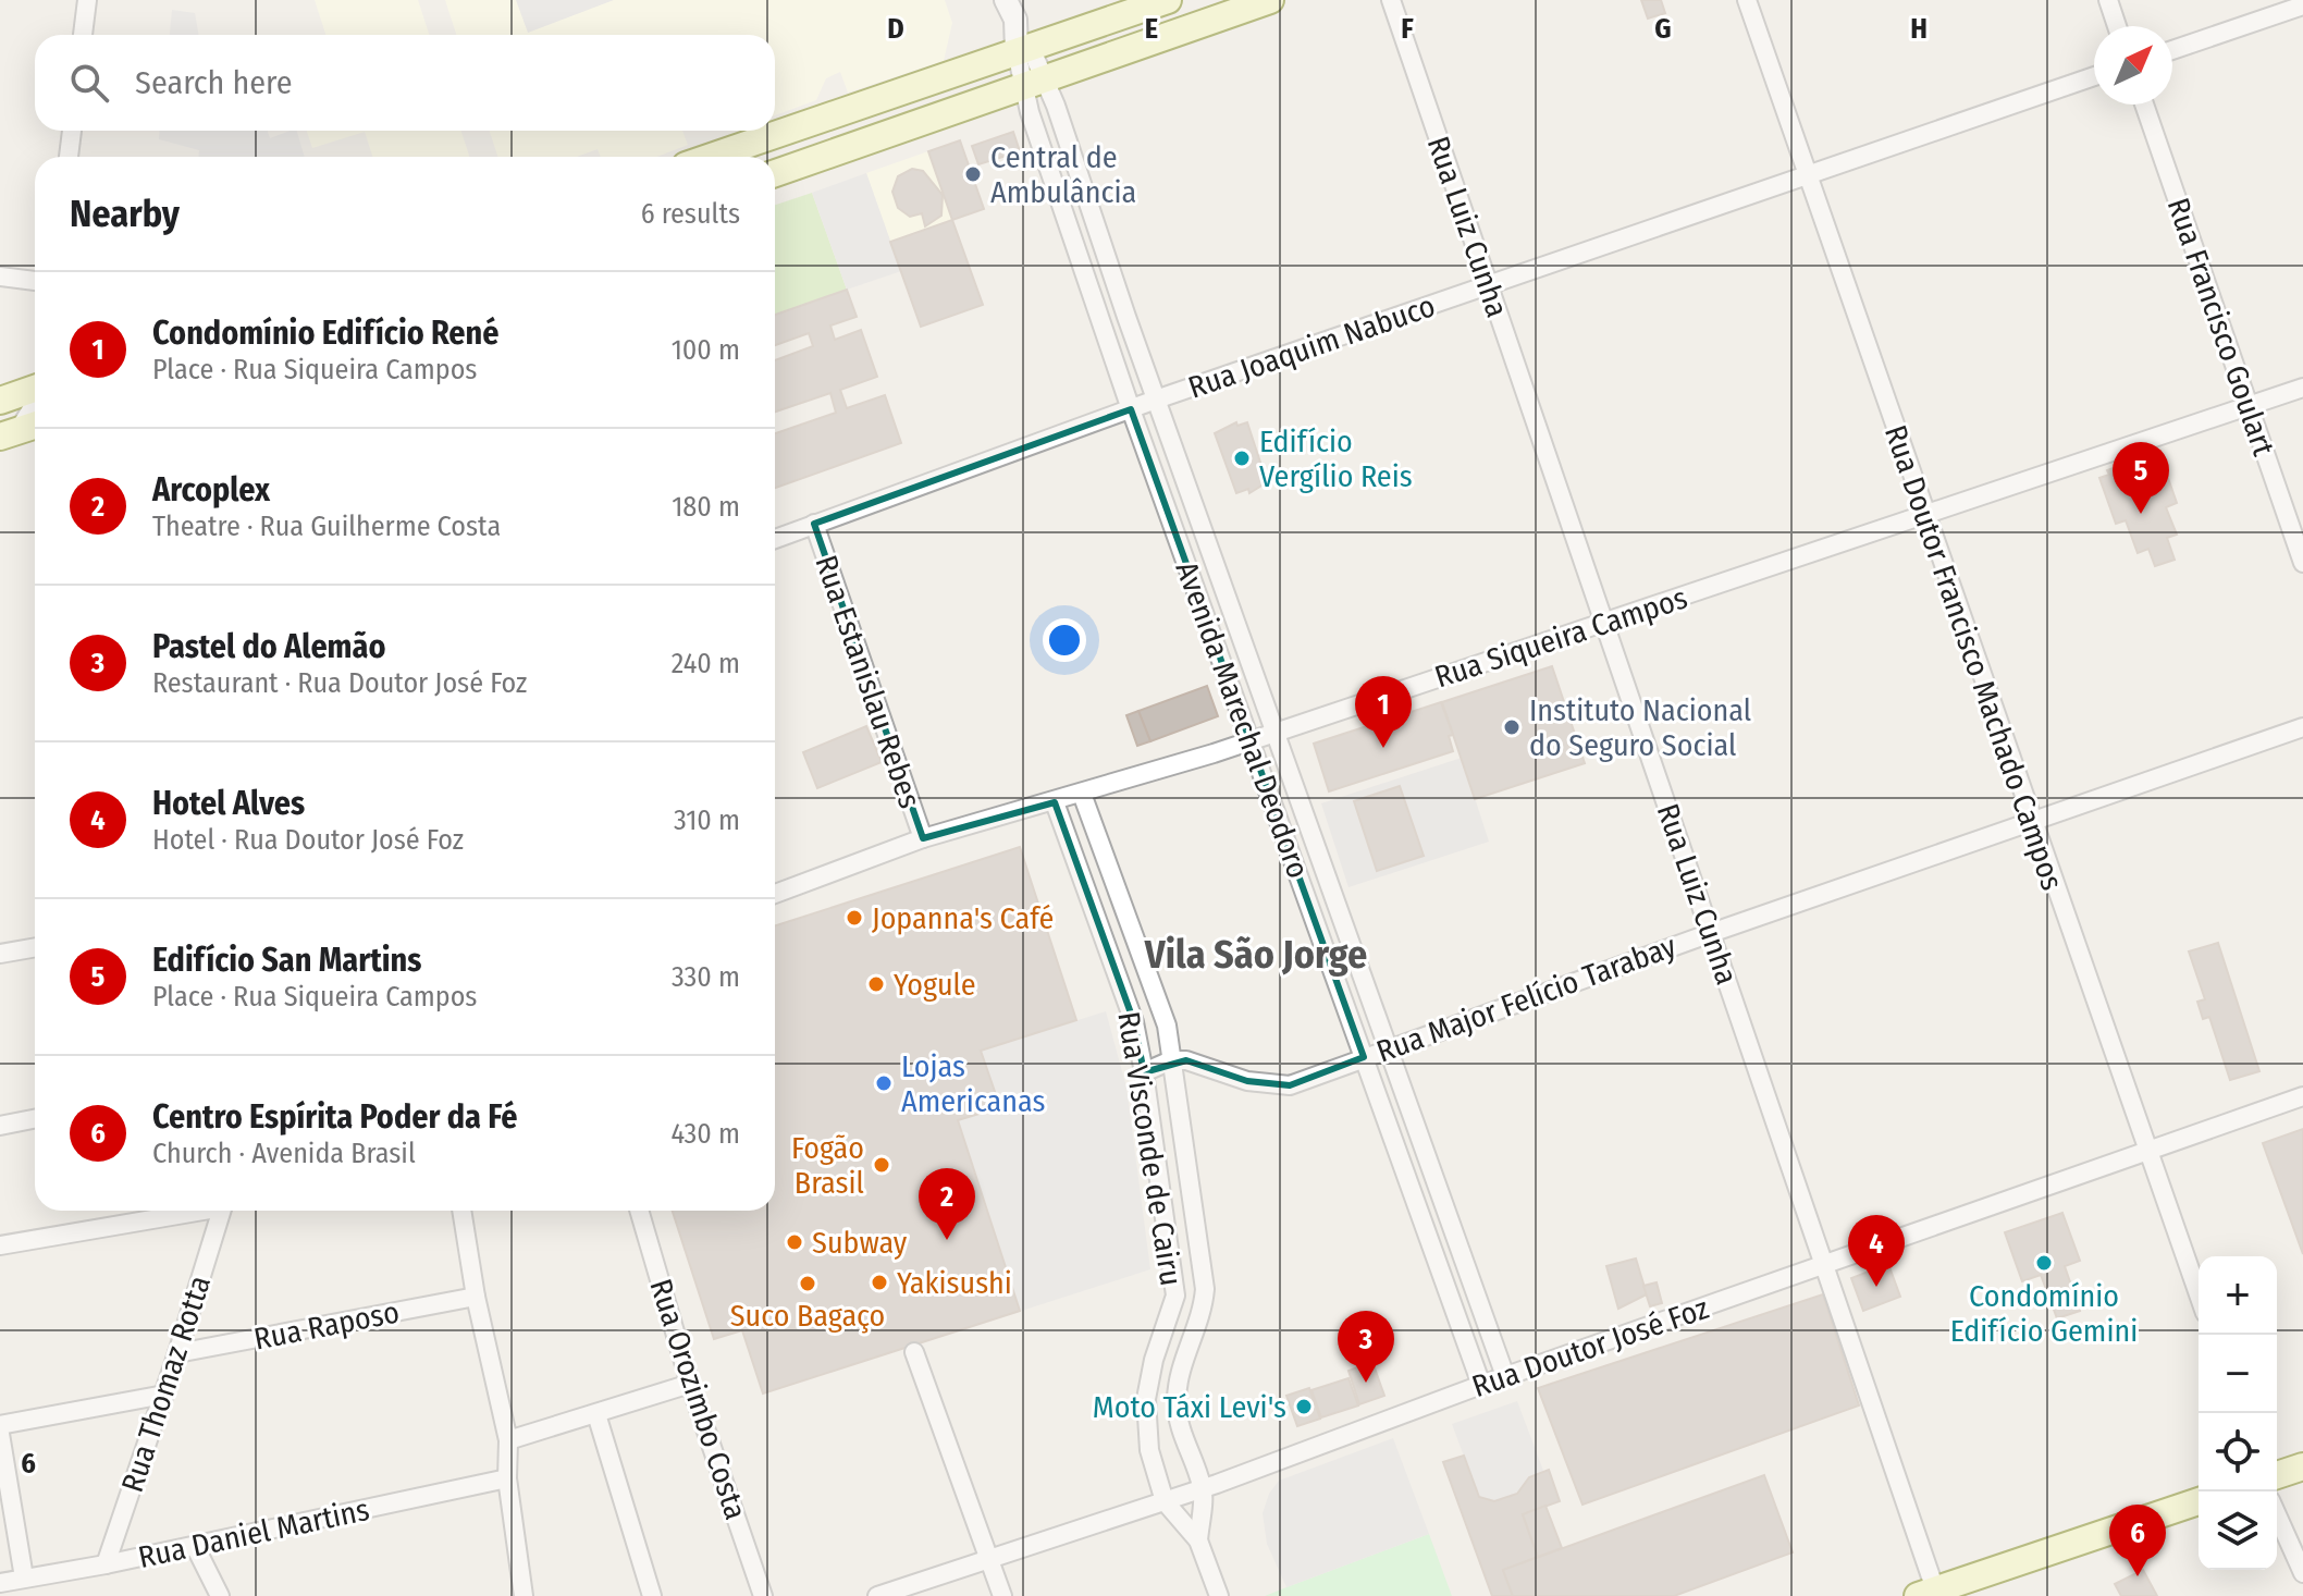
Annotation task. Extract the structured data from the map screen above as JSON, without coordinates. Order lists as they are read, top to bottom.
{
  "streets": {
    "street": [
      "Rua Luiz Cunha",
      "Rua Francisco Goulart",
      "Rua Joaquim Nabuco",
      "Rua Siqueira Campos",
      "Rua Doutor Francisco Machado Campos",
      "Rua Estanislau Rebes",
      "Avenida Marechal Deodoro",
      "Rua Major Felício Tarabay",
      "Rua Visconde de Cairu",
      "Rua Raposo",
      "Rua Doutor José Foz",
      "Rua Thomaz Rotta",
      "Rua Orozimbo Costa",
      "Rua Daniel Martins"
    ]
  },
  "crossings": [
    ["Rua Luiz Cunha", "Rua Joaquim Nabuco"],
    ["Rua Luiz Cunha", "Rua Siqueira Campos"],
    ["Rua Luiz Cunha", "Rua Major Felício Tarabay"],
    ["Rua Luiz Cunha", "Rua Doutor José Foz"],
    ["Rua Francisco Goulart", "Rua Siqueira Campos"],
    ["Rua Joaquim Nabuco", "Rua Doutor Francisco Machado Campos"],
    ["Rua Joaquim Nabuco", "Rua Estanislau Rebes"],
    ["Rua Joaquim Nabuco", "Avenida Marechal Deodoro"],
    ["Rua Siqueira Campos", "Rua Doutor Francisco Machado Campos"],
    ["Rua Siqueira Campos", "Rua Estanislau Rebes"],
    ["Rua Siqueira Campos", "Avenida Marechal Deodoro"],
    ["Rua Siqueira Campos", "Rua Visconde de Cairu"],
    ["Rua Doutor Francisco Machado Campos", "Rua Major Felício Tarabay"],
    ["Rua Doutor Francisco Machado Campos", "Rua Doutor José Foz"],
    ["Avenida Marechal Deodoro", "Rua Major Felício Tarabay"],
    ["Avenida Marechal Deodoro", "Rua Doutor José Foz"],
    ["Rua Major Felício Tarabay", "Rua Visconde de Cairu"],
    ["Rua Visconde de Cairu", "Rua Doutor José Foz"],
    ["Rua Raposo", "Rua Thomaz Rotta"],
    ["Rua Thomaz Rotta", "Rua Daniel Martins"]
  ],
  "districts": ["Vila São Jorge"],
  "places": [
    "Central de Ambulância",
    "Edifício Vergílio Reis",
    "Instituto Nacional do Seguro Social",
    "Jopanna's Café",
    "Yogule",
    "Lojas Americanas",
    "Fogão Brasil",
    "Subway",
    "Condomínio Edifício Gemini",
    "Yakisushi",
    "Suco Bagaço",
    "Moto Táxi Levi's"
  ],
  "north": "top right",
  "page": {
    "search": "Search here",
    "heading": ["Nearby", "6 results"],
    "list": [
      {
        "mark": "1",
        "name": "Condomínio Edifício René",
        "note": "Place · Rua Siqueira Campos",
        "value": "100 m"
      },
      {
        "mark": "2",
        "name": "Arcoplex",
        "note": "Theatre · Rua Guilherme Costa",
        "value": "180 m"
      },
      {
        "mark": "3",
        "name": "Pastel do Alemão",
        "note": "Restaurant · Rua Doutor José Foz",
        "value": "240 m"
      },
      {
        "mark": "4",
        "name": "Hotel Alves",
        "note": "Hotel · Rua Doutor José Foz",
        "value": "310 m"
      },
      {
        "mark": "5",
        "name": "Edifício San Martins",
        "note": "Place · Rua Siqueira Campos",
        "value": "330 m"
      },
      {
        "mark": "6",
        "name": "Centro Espírita Poder da Fé",
        "note": "Church · Avenida Brasil",
        "value": "430 m"
      }
    ],
    "pins": [
      "5",
      "1",
      "2",
      "4",
      "3",
      "6"
    ],
    "map_buttons": ["+", "−"]
  },
  "grid": {
    "columns": [
      "D",
      "E",
      "F",
      "G",
      "H"
    ],
    "rows": ["6"]
  }
}
